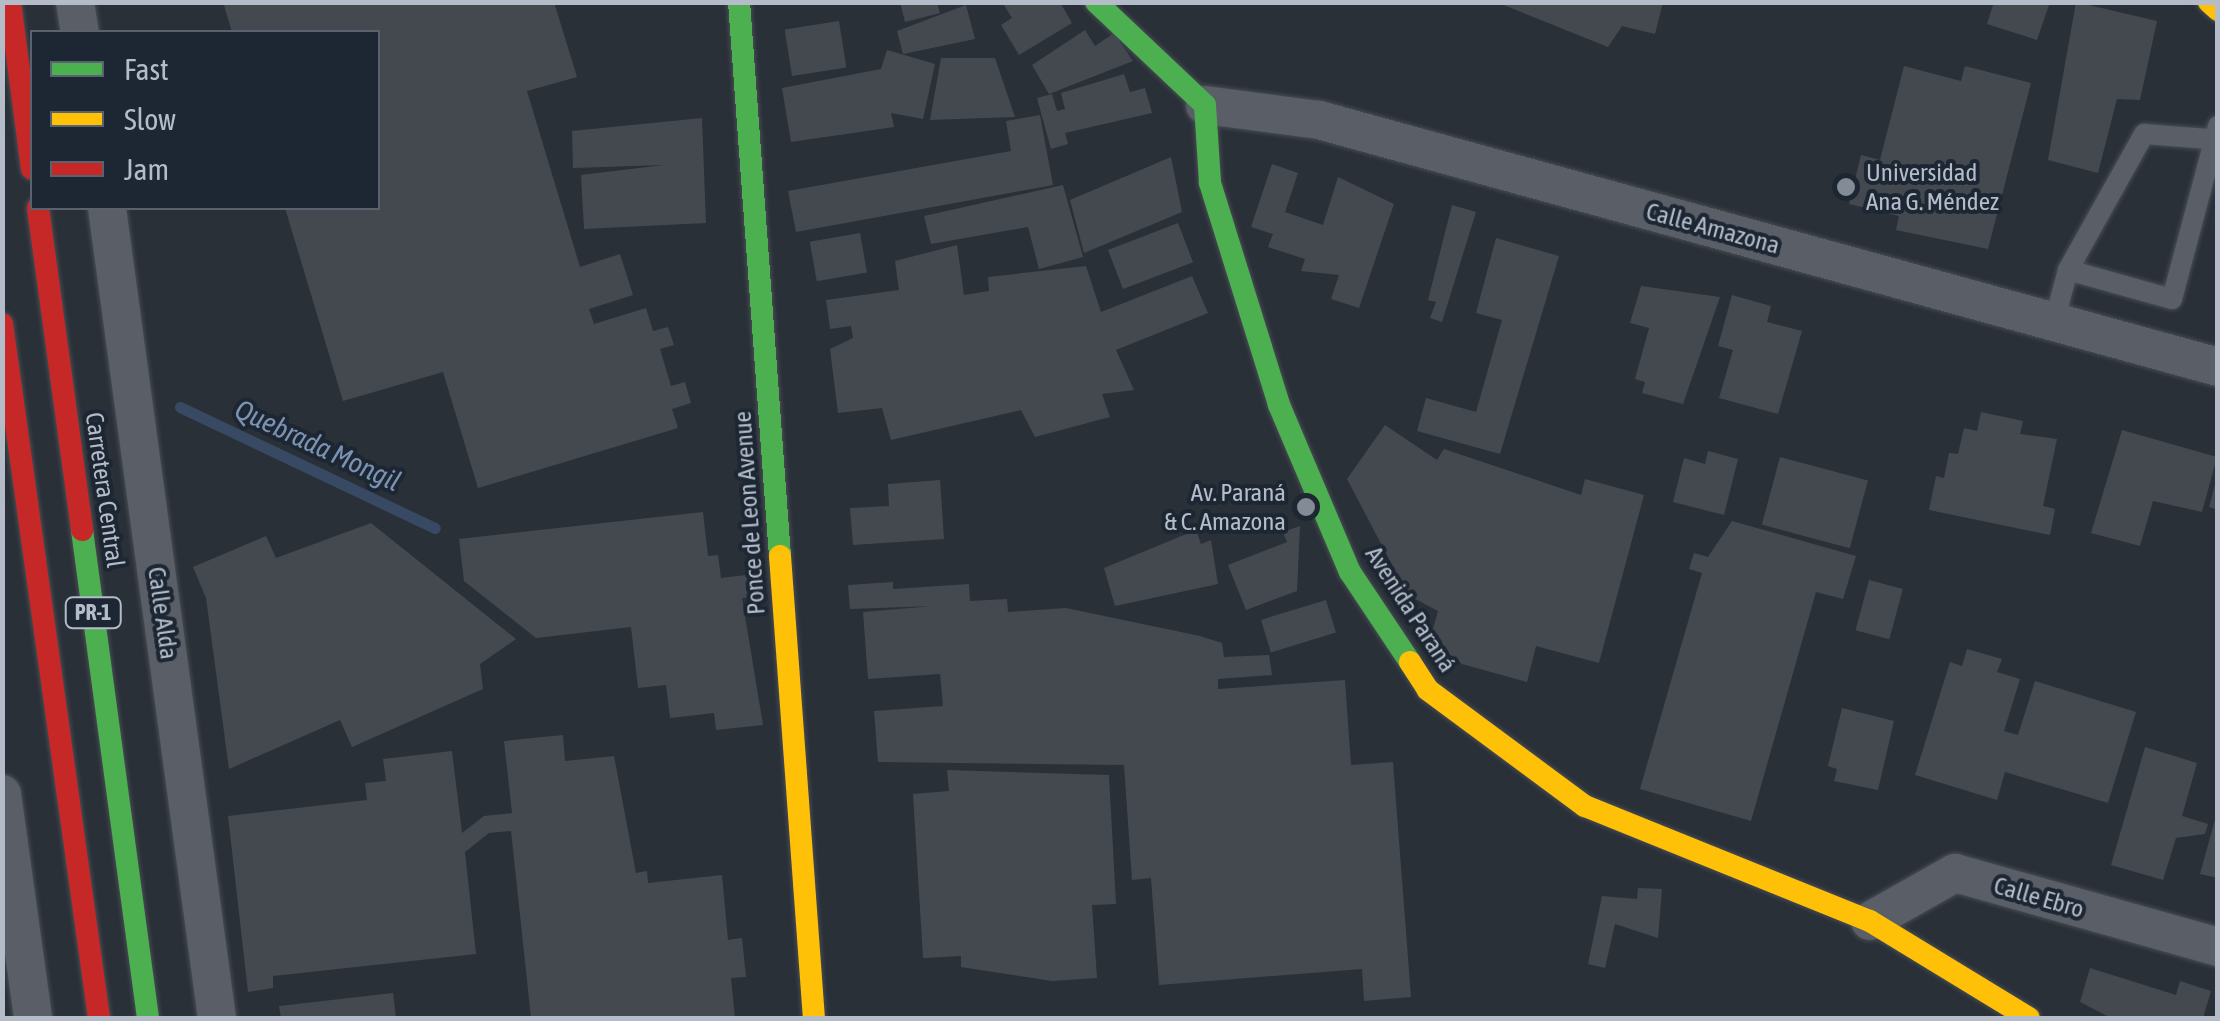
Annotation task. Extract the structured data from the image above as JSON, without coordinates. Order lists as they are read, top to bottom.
{
  "streets": {
    "main road": [
      "Carretera Central",
      "Ponce de Leon Avenue",
      "Avenida Paraná",
      "PR-1"
    ],
    "street": ["Calle Amazona", "Calle Alda", "Calle Ebro"]
  },
  "crossings": [
    ["Calle Amazona", "Avenida Paraná"],
    ["Avenida Paraná", "Calle Ebro"]
  ],
  "water": ["Quebrada Mongil"],
  "places": ["Universidad Ana G. Méndez", "Av. Paraná & C. Amazona"],
  "legend": ["Fast", "Slow", "Jam"]
}
